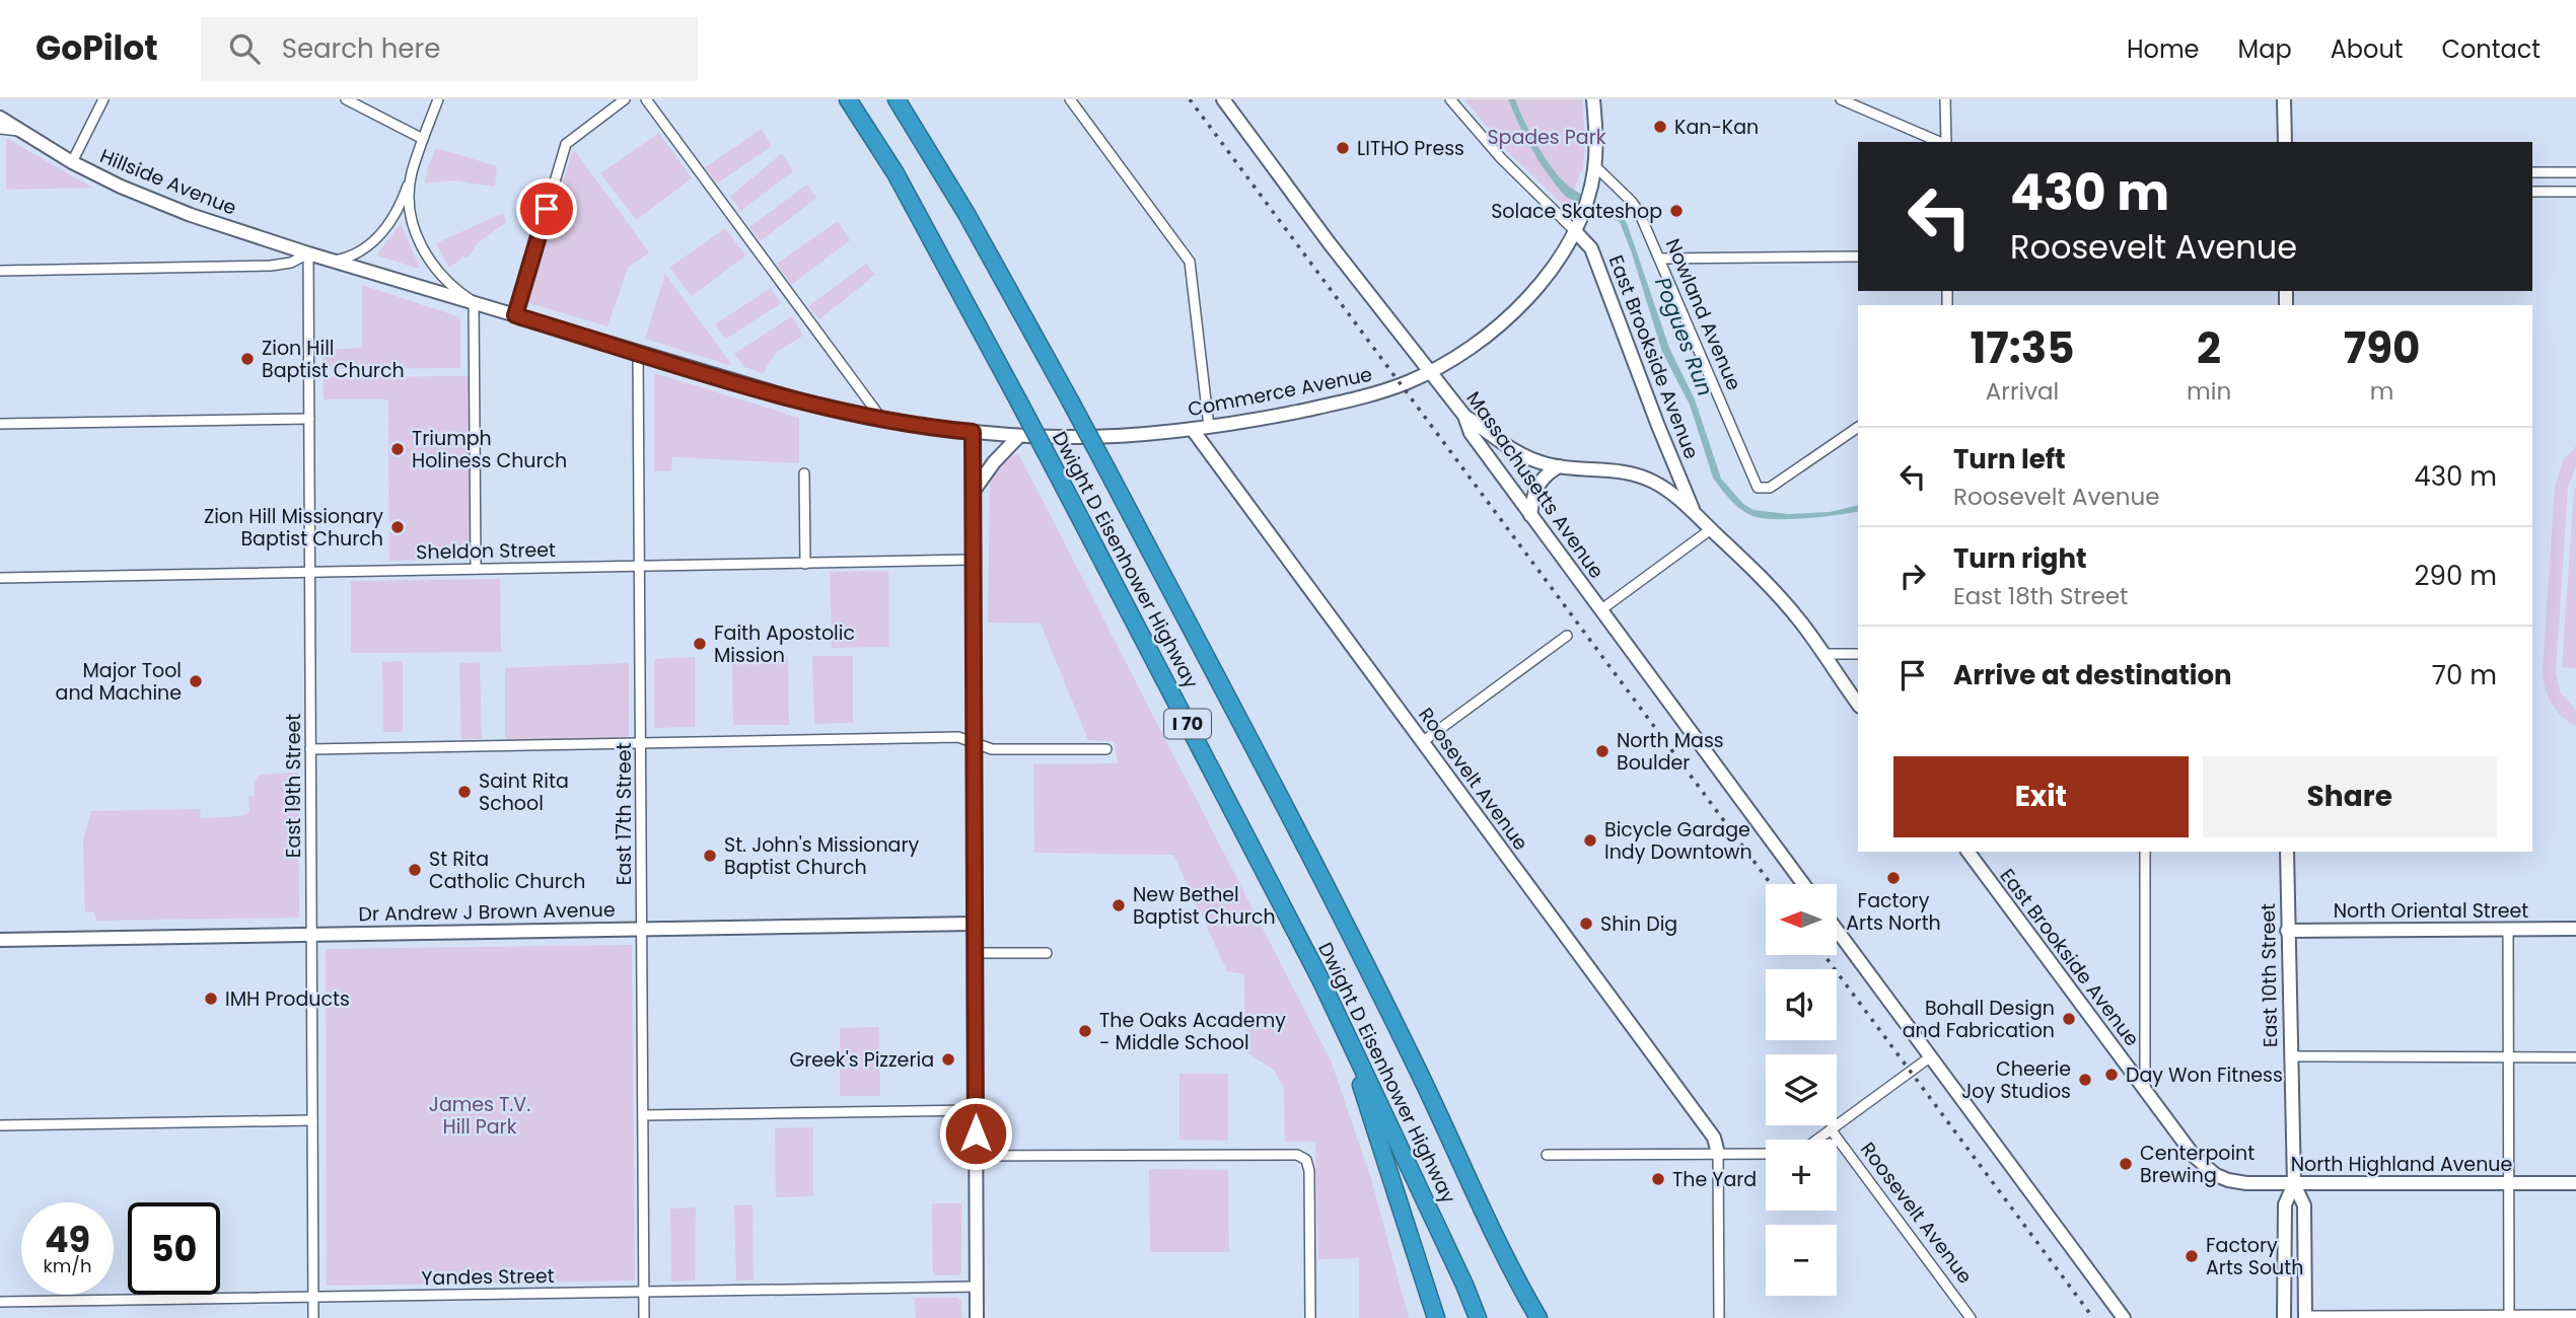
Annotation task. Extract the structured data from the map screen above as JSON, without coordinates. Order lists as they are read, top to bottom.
{
  "streets": {
    "highway": ["Dwight D Eisenhower Highway", "I 70"],
    "street": [
      "Hillside Avenue",
      "Nowland Avenue",
      "East Brookside Avenue",
      "Commerce Avenue",
      "Massachusetts Avenue",
      "Sheldon Street",
      "Roosevelt Avenue",
      "East 19th Street",
      "East 17th Street",
      "North Oriental Street",
      "Dr Andrew J Brown Avenue",
      "East 10th Street",
      "North Highland Avenue",
      "Yandes Street"
    ]
  },
  "crossings": [
    ["Hillside Avenue", "East 19th Street"],
    ["East Brookside Avenue", "Commerce Avenue"],
    ["East Brookside Avenue", "Massachusetts Avenue"],
    ["East Brookside Avenue", "North Highland Avenue"],
    ["Commerce Avenue", "Massachusetts Avenue"],
    ["Commerce Avenue", "Roosevelt Avenue"],
    ["Sheldon Street", "East 19th Street"],
    ["Sheldon Street", "East 17th Street"],
    ["Dwight D Eisenhower Highway", "I 70"],
    ["East 19th Street", "Dr Andrew J Brown Avenue"],
    ["East 19th Street", "Yandes Street"],
    ["East 17th Street", "Dr Andrew J Brown Avenue"],
    ["East 17th Street", "Yandes Street"],
    ["North Oriental Street", "East 10th Street"],
    ["East 10th Street", "North Highland Avenue"]
  ],
  "water": ["Pogues Run"],
  "parks": ["Spades Park", "James T.V. Hill Park"],
  "places": [
    "Kan-Kan",
    "LITHO Press",
    "Solace Skateshop",
    "Zion Hill Baptist Church",
    "Triumph Holiness Church",
    "Zion Hill Missionary Baptist Church",
    "Faith Apostolic Mission",
    "Major Tool and Machine",
    "North Mass Boulder",
    "Saint Rita School",
    "Bicycle Garage Indy Downtown",
    "St. John's Missionary Baptist Church",
    "St Rita Catholic Church",
    "Factory Arts North",
    "New Bethel Baptist Church",
    "Shin Dig",
    "IMH Products",
    "Bohall Design and Fabrication",
    "The Oaks Academy - Middle School",
    "Greek's Pizzeria",
    "Day Won Fitness",
    "Cheerie Joy Studios",
    "Centerpoint Brewing",
    "The Yard",
    "Factory Arts South"
  ],
  "north": "left",
  "page": {
    "header": "GoPilot",
    "search": "Search here",
    "nav": [
      "Home",
      "Map",
      "About",
      "Contact"
    ],
    "turn": ["430 m", "Roosevelt Avenue"],
    "eta": [
      "17:35",
      "Arrival",
      "2",
      "min",
      "790",
      "m"
    ],
    "list": [
      {
        "name": "Turn left",
        "note": "Roosevelt Avenue",
        "value": "430 m"
      },
      {
        "name": "Turn right",
        "note": "East 18th Street",
        "value": "290 m"
      },
      {
        "name": "Arrive at destination",
        "value": "70 m"
      }
    ],
    "buttons": ["Exit", "Share"],
    "map_buttons": ["+", "−"],
    "speed": "49 km/h",
    "limit": "50"
  }
}
